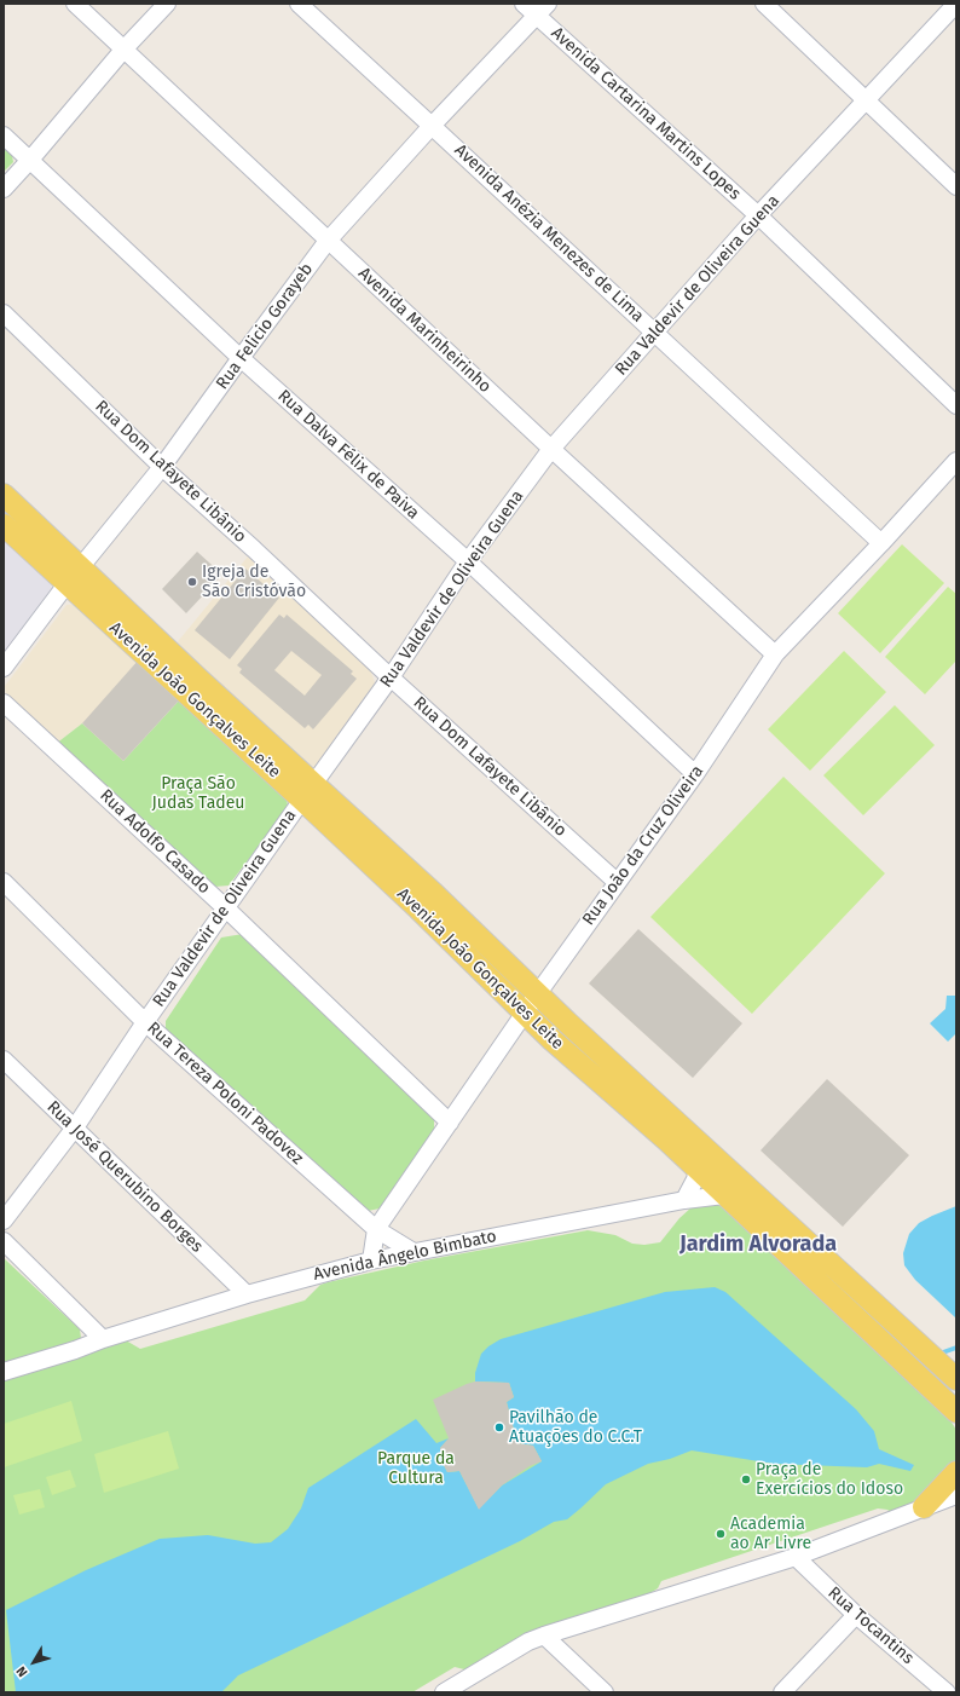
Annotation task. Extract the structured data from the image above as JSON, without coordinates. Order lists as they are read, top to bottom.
{
  "streets": {
    "main road": ["Avenida João Gonçalves Leite"],
    "street": [
      "Avenida Cartarina Martins Lopes",
      "Avenida Anézia Menezes de Lima",
      "Rua Valdevir de Oliveira Guena",
      "Rua Felicio Gorayeb",
      "Avenida Marinheirinho",
      "Rua Dalva Félix de Paiva",
      "Rua Dom Lafayete Libânio",
      "Rua Adolfo Casado",
      "Rua João da Cruz Oliveira",
      "Rua Tereza Poloni Padovez",
      "Rua José Querubino Borges",
      "Avenida Ângelo Bimbato",
      "Rua Tocantins"
    ]
  },
  "crossings": [
    ["Avenida Cartarina Martins Lopes", "Rua Valdevir de Oliveira Guena"],
    ["Avenida Cartarina Martins Lopes", "Rua Felicio Gorayeb"],
    ["Avenida Anézia Menezes de Lima", "Rua Valdevir de Oliveira Guena"],
    ["Avenida Anézia Menezes de Lima", "Rua Felicio Gorayeb"],
    ["Avenida Anézia Menezes de Lima", "Rua João da Cruz Oliveira"],
    ["Rua Valdevir de Oliveira Guena", "Avenida Marinheirinho"],
    ["Rua Valdevir de Oliveira Guena", "Rua Dalva Félix de Paiva"],
    ["Rua Valdevir de Oliveira Guena", "Rua Dom Lafayete Libânio"],
    ["Rua Valdevir de Oliveira Guena", "Avenida João Gonçalves Leite"],
    ["Rua Valdevir de Oliveira Guena", "Rua Adolfo Casado"],
    ["Rua Valdevir de Oliveira Guena", "Rua Tereza Poloni Padovez"],
    ["Rua Valdevir de Oliveira Guena", "Rua José Querubino Borges"],
    ["Rua Felicio Gorayeb", "Avenida Marinheirinho"],
    ["Rua Felicio Gorayeb", "Rua Dalva Félix de Paiva"],
    ["Rua Felicio Gorayeb", "Rua Dom Lafayete Libânio"],
    ["Rua Felicio Gorayeb", "Avenida João Gonçalves Leite"],
    ["Avenida Marinheirinho", "Rua João da Cruz Oliveira"],
    ["Rua Dalva Félix de Paiva", "Rua João da Cruz Oliveira"],
    ["Rua Dom Lafayete Libânio", "Rua João da Cruz Oliveira"],
    ["Avenida João Gonçalves Leite", "Rua João da Cruz Oliveira"],
    ["Avenida João Gonçalves Leite", "Avenida Ângelo Bimbato"],
    ["Rua Adolfo Casado", "Rua João da Cruz Oliveira"],
    ["Rua João da Cruz Oliveira", "Rua Tereza Poloni Padovez"],
    ["Rua João da Cruz Oliveira", "Avenida Ângelo Bimbato"],
    ["Rua Tereza Poloni Padovez", "Avenida Ângelo Bimbato"],
    ["Rua José Querubino Borges", "Avenida Ângelo Bimbato"]
  ],
  "districts": ["Jardim Alvorada"],
  "parks": ["Praça São Judas Tadeu", "Parque da Cultura"],
  "places": [
    "Igreja de São Cristóvão",
    "Pavilhão de Atuações do C.C.T",
    "Praça de Exercícios do Idoso",
    "Academia ao Ar Livre"
  ],
  "north": "bottom left"
}
